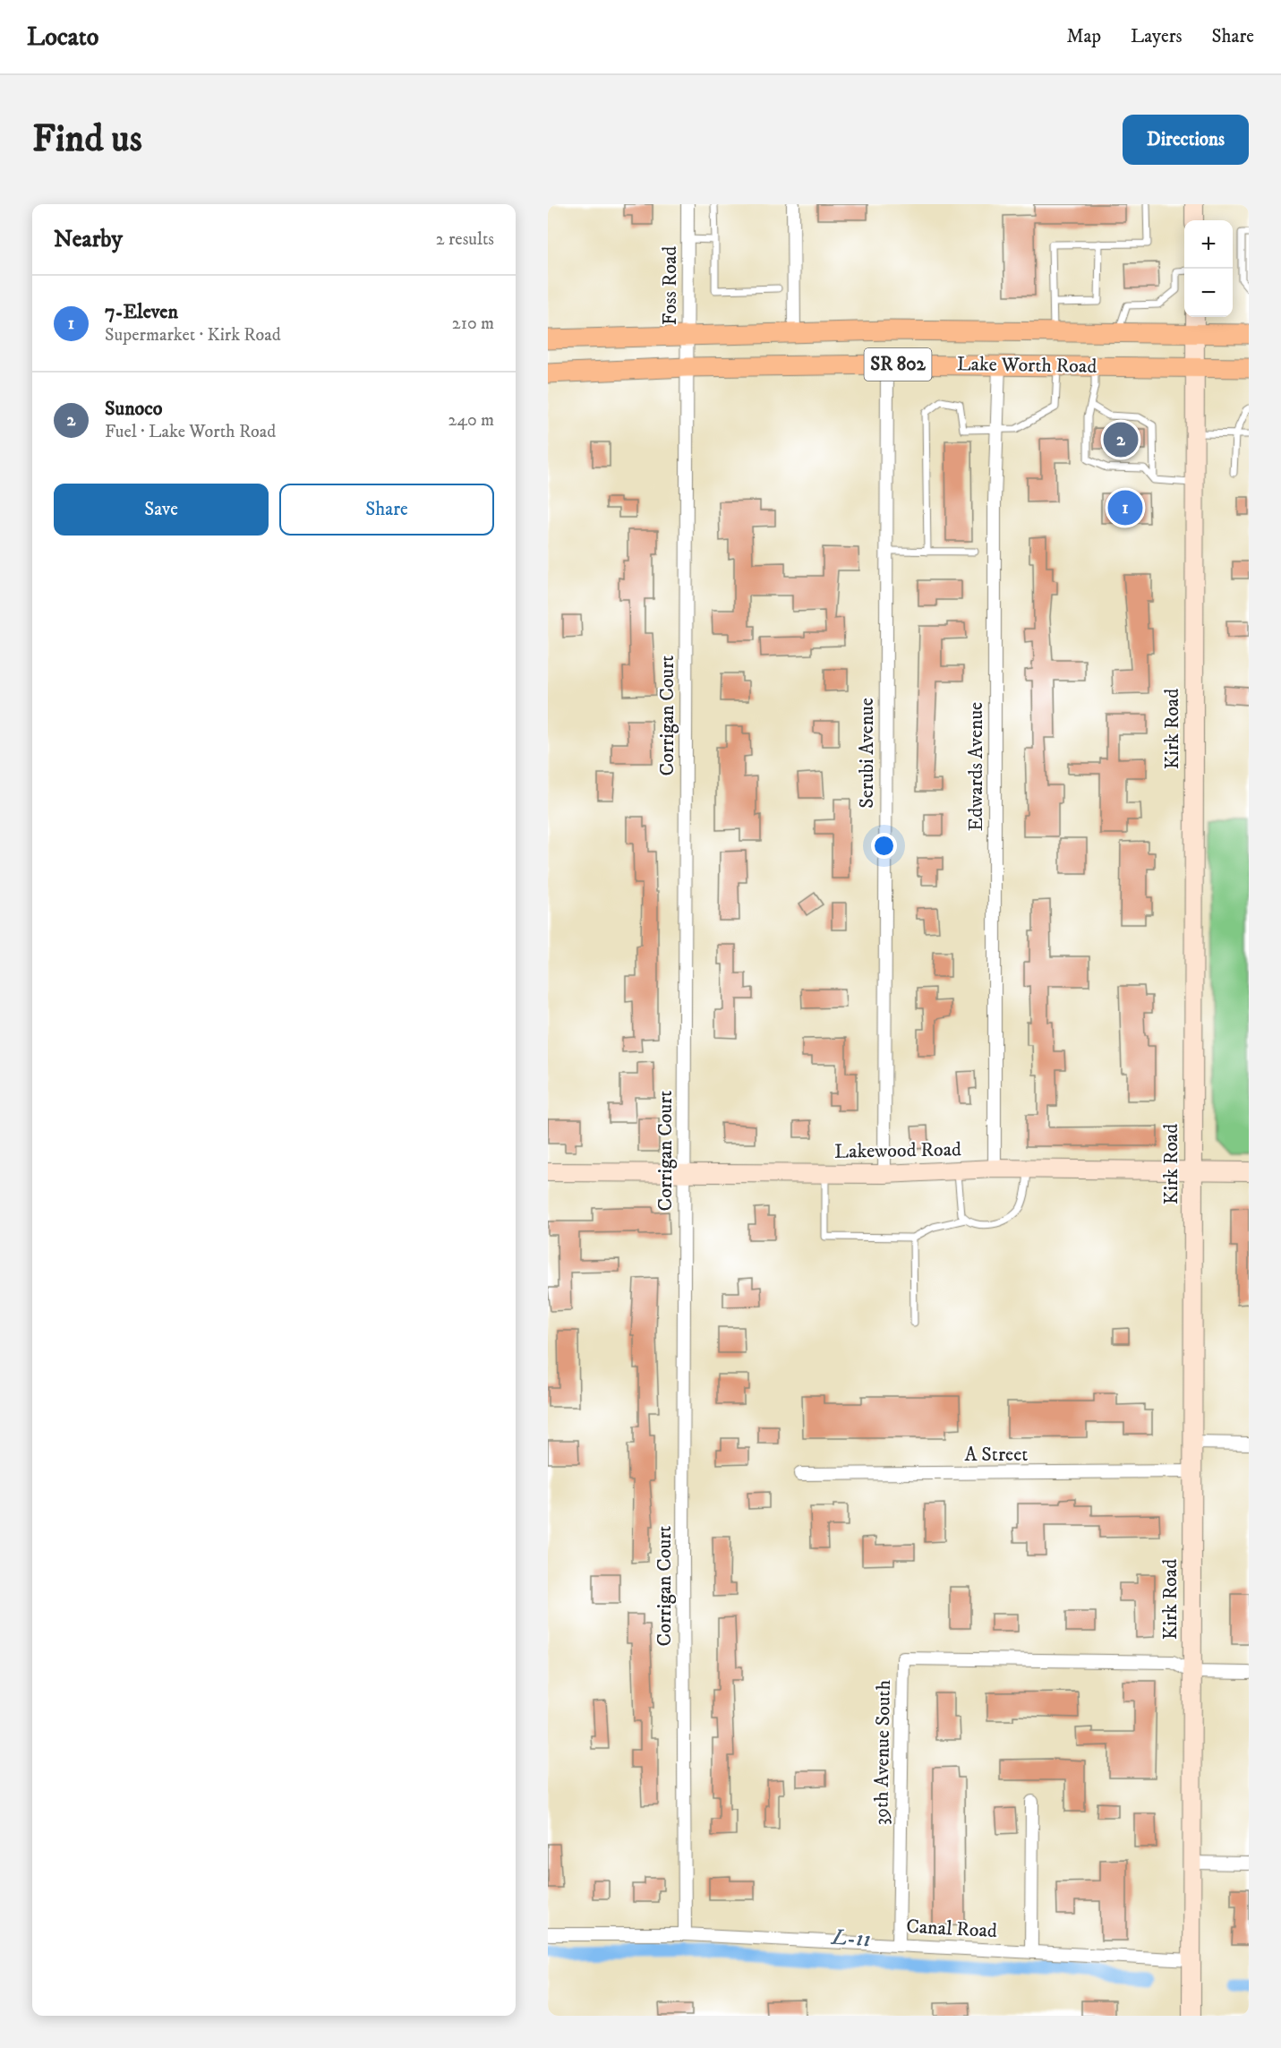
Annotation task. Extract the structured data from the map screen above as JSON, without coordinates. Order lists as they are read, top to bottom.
{
  "streets": {
    "main road": ["SR 802", "Lake Worth Road"],
    "street": [
      "Foss Road",
      "Corrigan Court",
      "Kirk Road",
      "Serubi Avenue",
      "Edwards Avenue",
      "Lakewood Road",
      "A Street",
      "39th Avenue South",
      "Canal Road"
    ]
  },
  "crossings": [
    ["Foss Road", "Lake Worth Road"],
    ["Foss Road", "Corrigan Court"],
    ["Lake Worth Road", "Corrigan Court"],
    ["Lake Worth Road", "Kirk Road"],
    ["Lake Worth Road", "Serubi Avenue"],
    ["Lake Worth Road", "Edwards Avenue"],
    ["Corrigan Court", "Lakewood Road"],
    ["Corrigan Court", "Canal Road"],
    ["Kirk Road", "Lakewood Road"],
    ["Kirk Road", "A Street"],
    ["Kirk Road", "39th Avenue South"],
    ["Kirk Road", "Canal Road"],
    ["Serubi Avenue", "Lakewood Road"],
    ["Edwards Avenue", "Lakewood Road"],
    ["39th Avenue South", "Canal Road"]
  ],
  "water": ["L-11"],
  "page": {
    "header": "Locato",
    "nav": ["Map", "Layers", "Share"],
    "buttons": [
      "Directions",
      ["Save", "Share"]
    ],
    "title": "Find us",
    "heading": ["Nearby", "2 results"],
    "map_buttons": ["+", "−"],
    "list": [
      {
        "mark": "1",
        "name": "7-Eleven",
        "note": "Supermarket · Kirk Road",
        "value": "210 m"
      },
      {
        "mark": "2",
        "name": "Sunoco",
        "note": "Fuel · Lake Worth Road",
        "value": "240 m"
      }
    ],
    "pins": ["2", "1"]
  }
}
